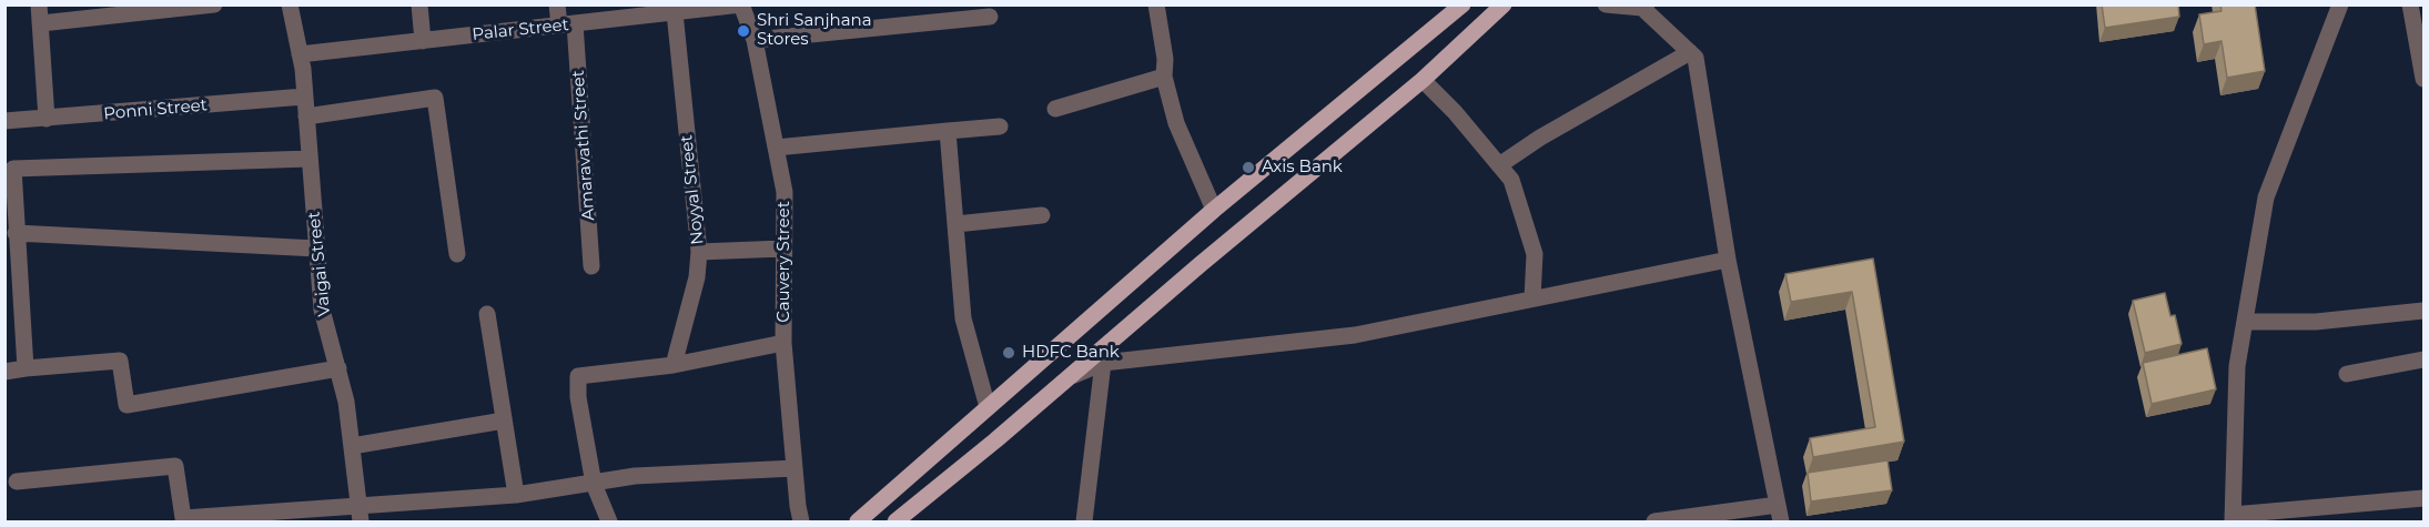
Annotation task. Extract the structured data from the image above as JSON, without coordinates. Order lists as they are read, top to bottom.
{
  "streets": {
    "street": [
      "Palar Street",
      "Ponni Street",
      "Amaravathi Street",
      "Noyyal Street",
      "Cauvery Street",
      "Vaigai Street"
    ]
  },
  "crossings": [
    ["Palar Street", "Amaravathi Street"],
    ["Palar Street", "Noyyal Street"],
    ["Palar Street", "Cauvery Street"],
    ["Palar Street", "Vaigai Street"],
    ["Ponni Street", "Vaigai Street"]
  ],
  "places": ["Shri Sanjhana Stores", "Axis Bank", "HDFC Bank"]
}
